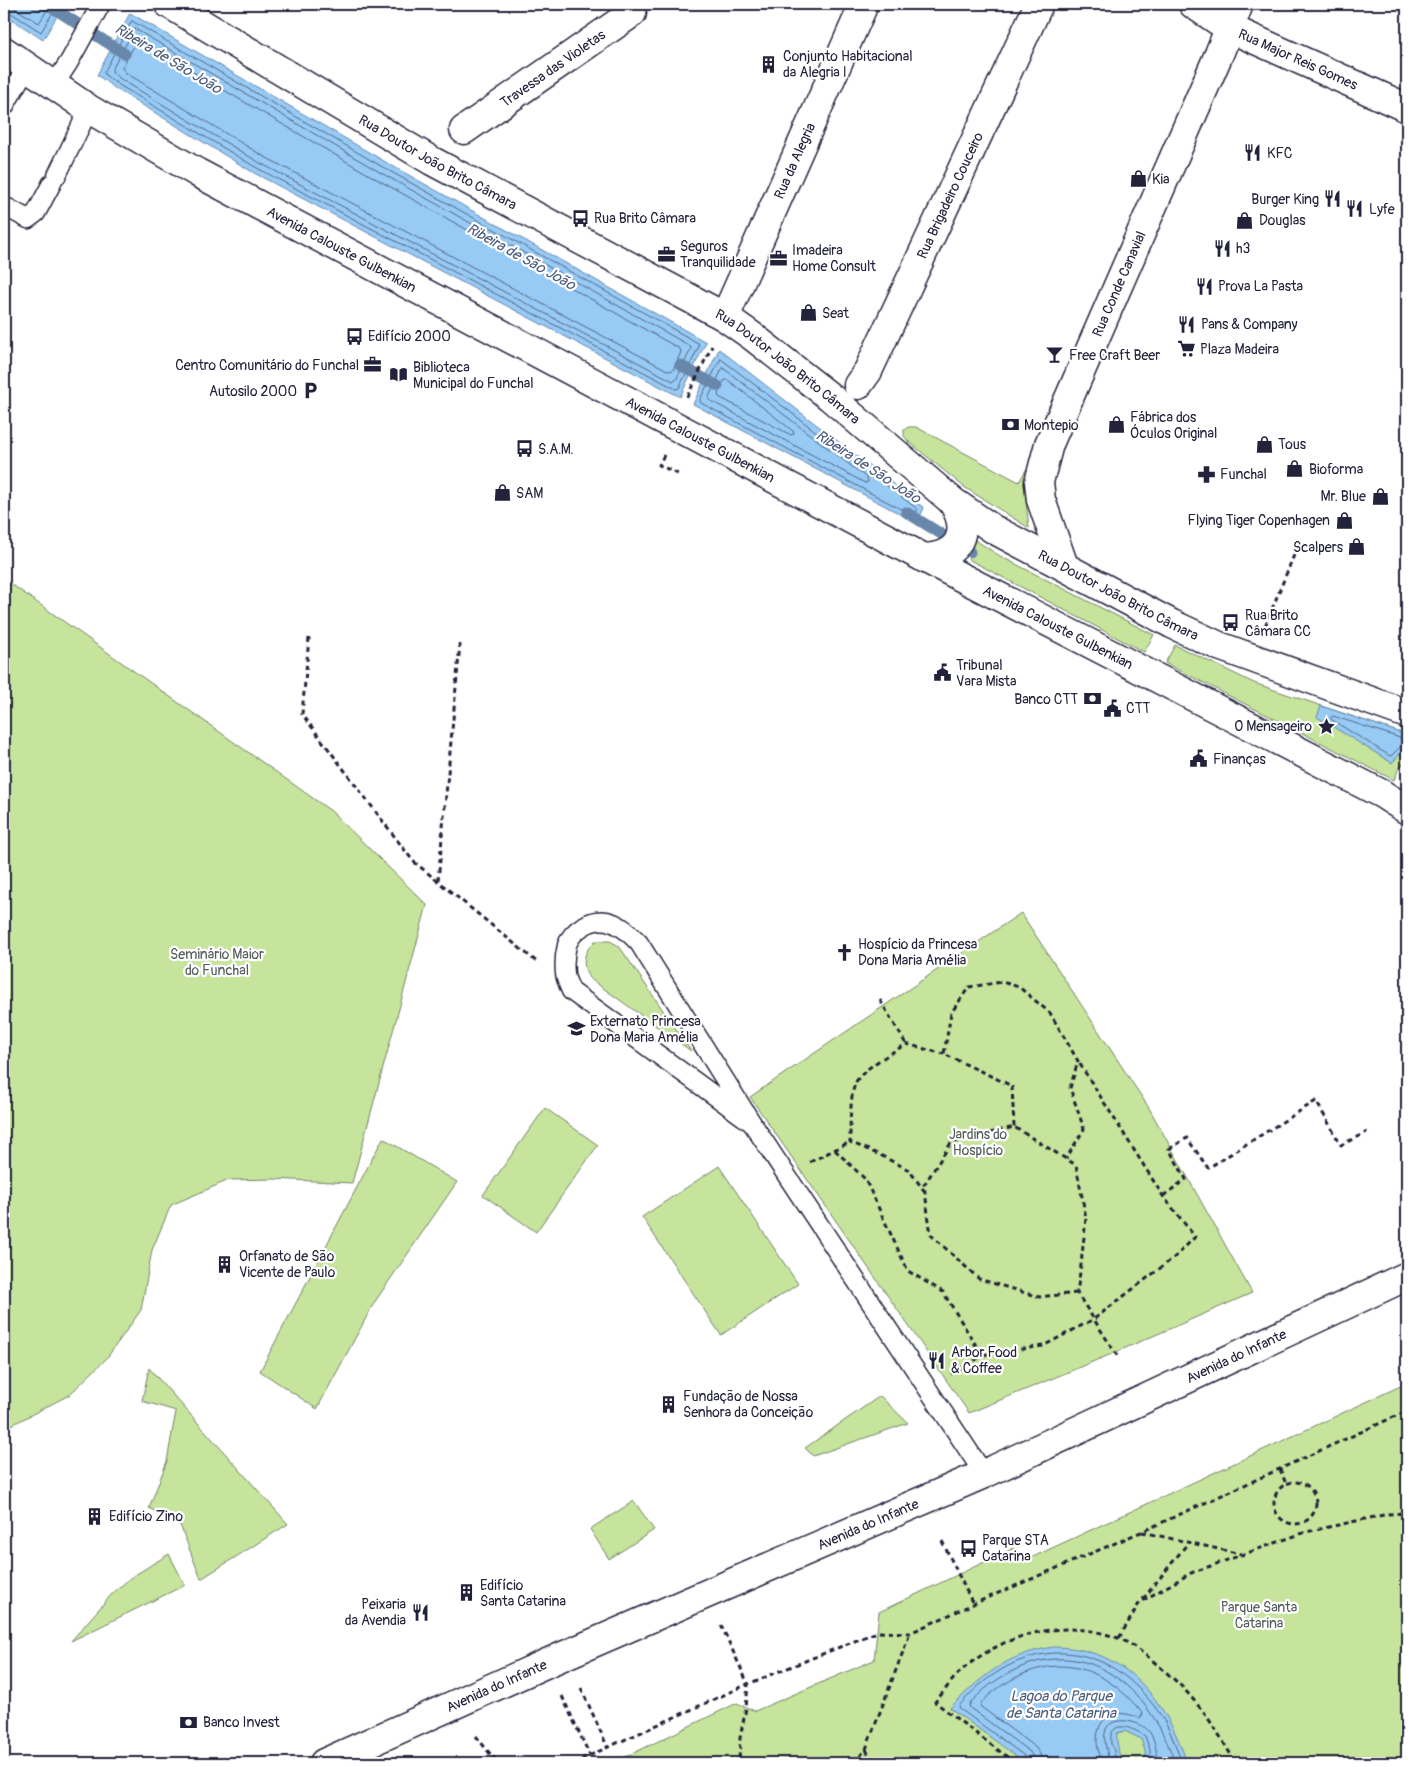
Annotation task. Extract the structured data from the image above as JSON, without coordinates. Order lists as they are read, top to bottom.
{
  "streets": {
    "main road": [
      "Rua Major Reis Gomes",
      "Travessa das Violetas",
      "Rua da Alegria",
      "Rua Doutor João Brito Câmara",
      "Rua Brigadeiro Couceiro",
      "Avenida Calouste Gulbenkian",
      "Rua Conde Canavial",
      "Avenida do Infante"
    ]
  },
  "crossings": [
    ["Rua Major Reis Gomes", "Rua Conde Canavial"],
    ["Rua da Alegria", "Rua Doutor João Brito Câmara"],
    ["Rua Doutor João Brito Câmara", "Rua Conde Canavial"]
  ],
  "water": ["Ribeira de São João", "Lagoa do Parque de Santa Catarina"],
  "parks": ["Seminário Maior do Funchal", "Jardins do Hospício", "Parque Santa Catarina"],
  "places": {
    "building": [
      "Conjunto Habitacional da Alegria I",
      "Orfanato de São Vicente de Paulo",
      "Fundação de Nossa Senhora da Conceição",
      "Edifício Zino",
      "Edifício Santa Catarina"
    ],
    "restaurant": [
      "KFC",
      "Burger King",
      "Lyfe",
      "h3",
      "Prova La Pasta",
      "Pans & Company",
      "Arbor Food & Coffee",
      "Peixaria da Avendia"
    ],
    "shop": [
      "Kia",
      "Douglas",
      "Seat",
      "Fábrica dos Óculos Original",
      "Tous",
      "Bioforma",
      "SAM",
      "Mr. Blue",
      "Flying Tiger Copenhagen",
      "Scalpers"
    ],
    "bus stop": [
      "Rua Brito Câmara",
      "Edifício 2000",
      "S.A.M.",
      "Rua Brito Câmara CC",
      "Parque STA Catarina"
    ],
    "office": ["Seguros Tranquilidade", "Imadeira Home Consult", "Centro Comunitário do Funchal"],
    "supermarket": ["Plaza Madeira"],
    "bar": ["Free Craft Beer"],
    "library": ["Biblioteca Municipal do Funchal"],
    "parking": ["Autosilo 2000"],
    "bank": ["Montepio", "Banco CTT", "Banco Invest"],
    "pharmacy": ["Funchal"],
    "public building": ["Tribunal Vara Mista", "CTT", "Finanças"],
    "place": ["O Mensageiro"],
    "church": ["Hospício da Princesa Dona Maria Amélia"],
    "school or university": ["Externato Princesa Dona Maria Amélia"]
  }
}
